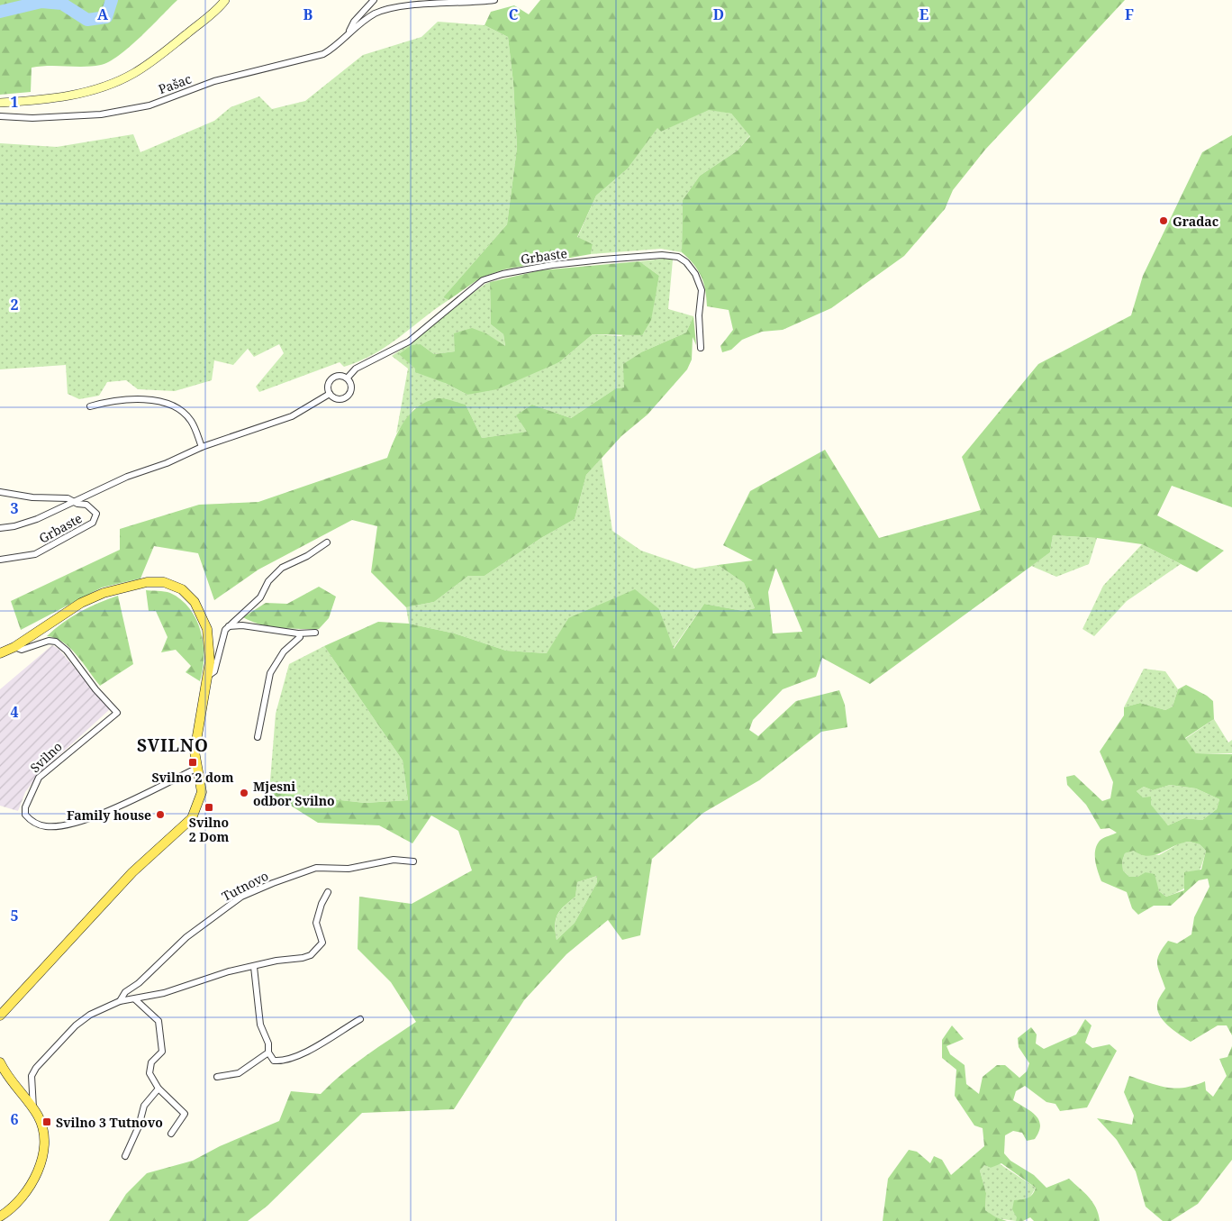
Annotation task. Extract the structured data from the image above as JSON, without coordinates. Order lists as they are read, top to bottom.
{
  "streets": {
    "main road": ["Svilno"],
    "street": ["Pašac", "Grbaste", "Tutnovo"]
  },
  "districts": ["SVILNO"],
  "places": {
    "other": ["Gradac", "Mjesni odbor Svilno", "Family house"],
    "transit": ["Svilno 2 dom", "Svilno 2 Dom", "Svilno 3 Tutnovo"]
  },
  "grid": {
    "columns": [
      "A",
      "B",
      "C",
      "D",
      "E",
      "F"
    ],
    "rows": [
      "1",
      "2",
      "3",
      "4",
      "5",
      "6"
    ]
  }
}
